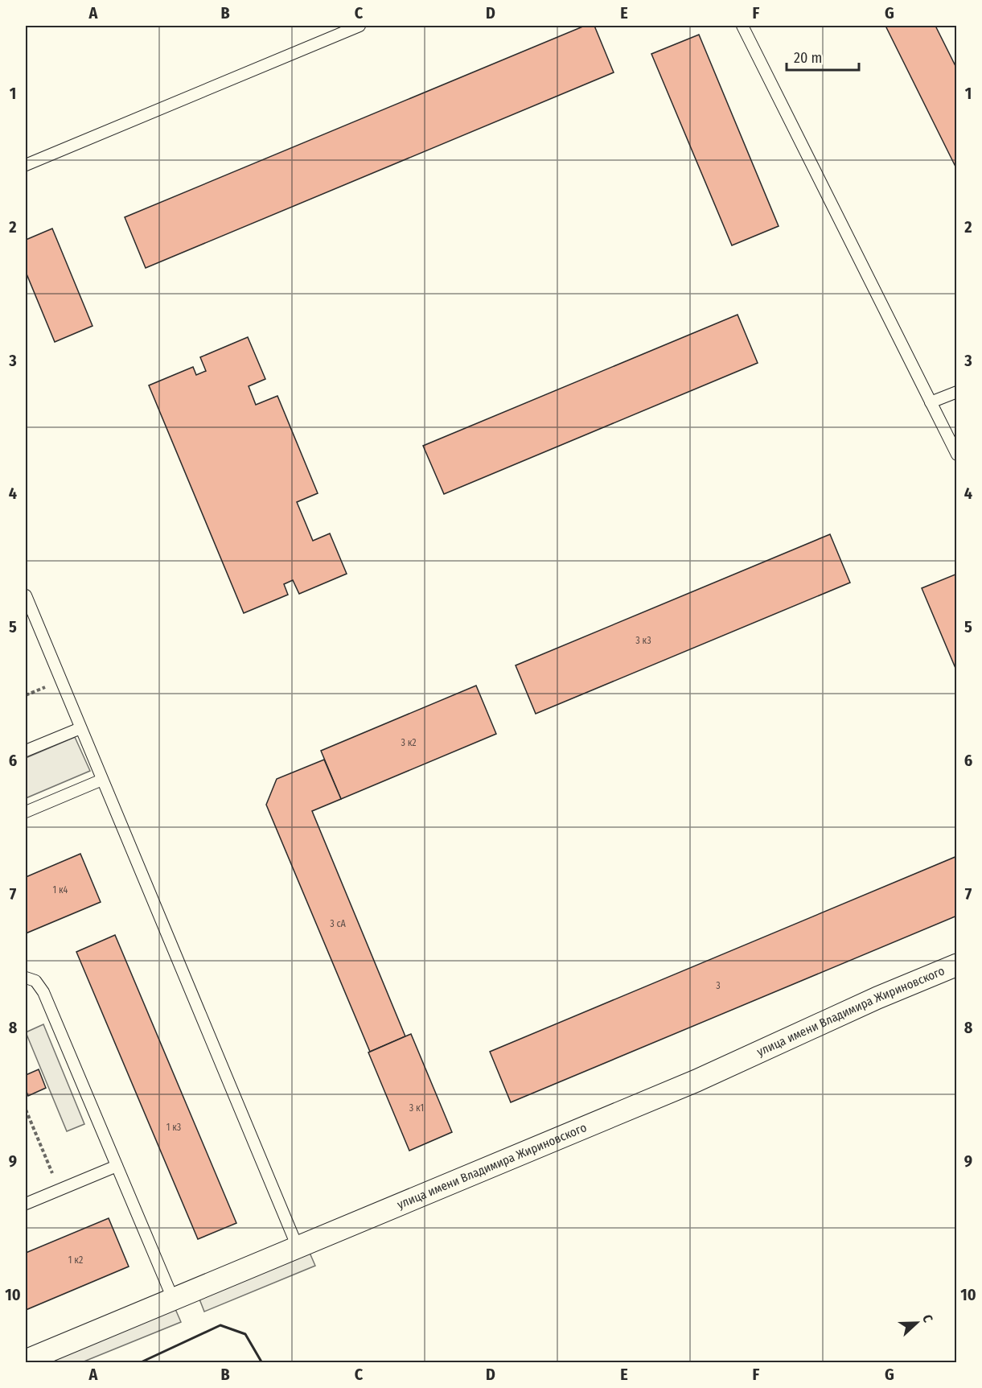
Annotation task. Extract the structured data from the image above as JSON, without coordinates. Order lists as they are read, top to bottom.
{
  "streets": {
    "street": ["улица имени Владимира Жириновского"]
  },
  "house_numbers": [
    "3 к3",
    "3 к2",
    "1 к4",
    "3 сА",
    "3",
    "3 к1",
    "1 к3",
    "1 к2"
  ],
  "scale_bar": "20 m",
  "north": "right",
  "grid": {
    "columns": [
      "A",
      "B",
      "C",
      "D",
      "E",
      "F",
      "G"
    ],
    "rows": [
      "1",
      "2",
      "3",
      "4",
      "5",
      "6",
      "7",
      "8",
      "9",
      "10"
    ]
  }
}
